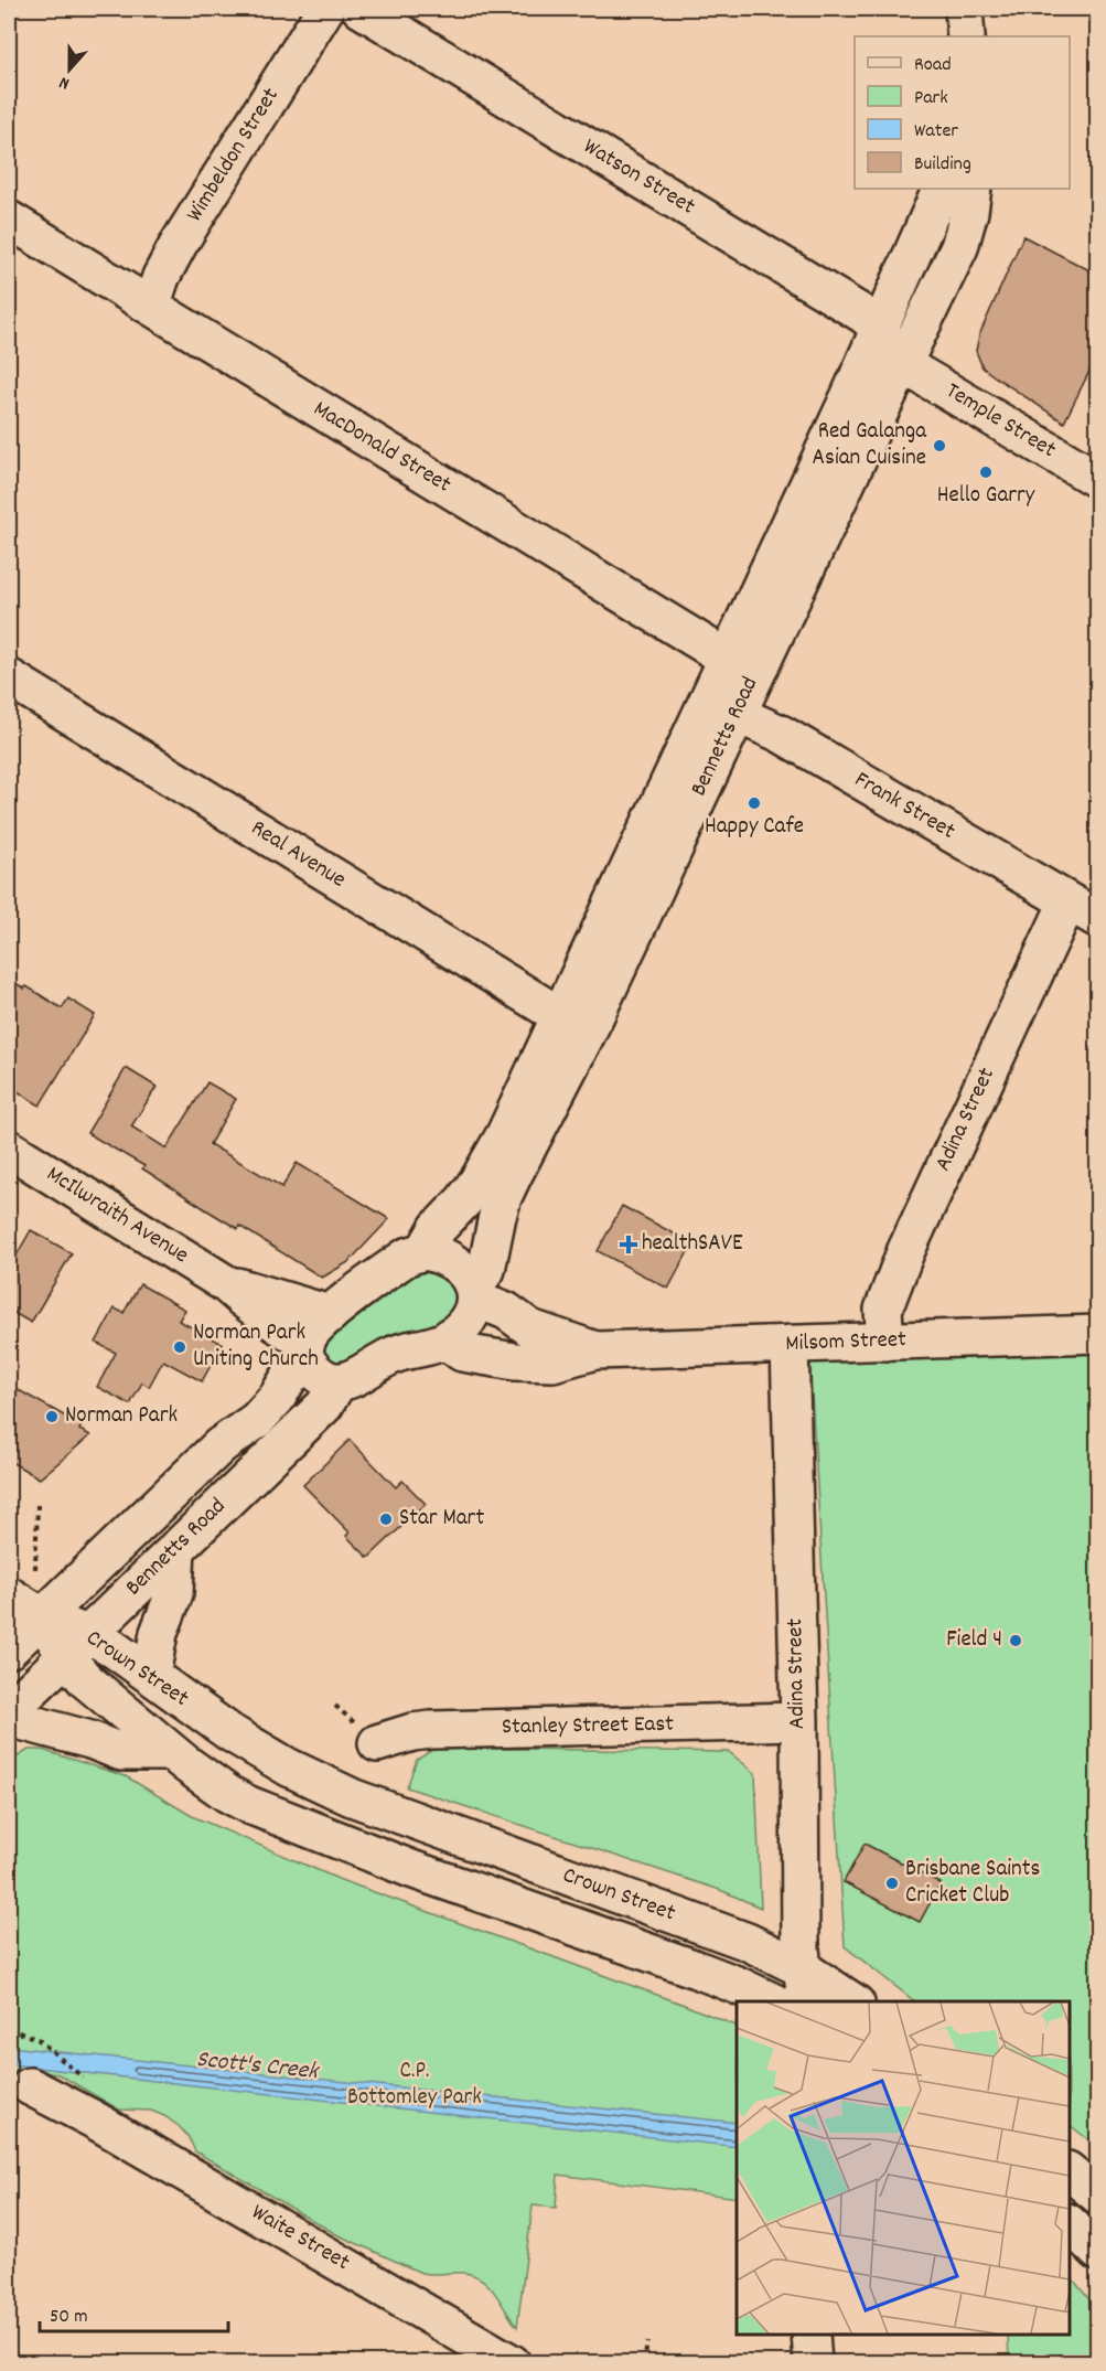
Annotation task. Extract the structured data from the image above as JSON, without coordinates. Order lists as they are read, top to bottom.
{
  "streets": {
    "street": [
      "Wimbeldon Street",
      "Watson Street",
      "Temple Street",
      "MacDonald Street",
      "Bennetts Road",
      "Frank Street",
      "Real Avenue",
      "Adina Street",
      "McIlwraith Avenue",
      "Milsom Street",
      "Crown Street",
      "Stanley Street East",
      "Waite Street"
    ]
  },
  "crossings": [
    ["Wimbeldon Street", "MacDonald Street"],
    ["Watson Street", "Temple Street"],
    ["Watson Street", "Bennetts Road"],
    ["Temple Street", "Bennetts Road"],
    ["MacDonald Street", "Bennetts Road"],
    ["Bennetts Road", "Frank Street"],
    ["Bennetts Road", "Real Avenue"],
    ["Bennetts Road", "McIlwraith Avenue"],
    ["Bennetts Road", "Milsom Street"],
    ["Bennetts Road", "Crown Street"],
    ["Frank Street", "Adina Street"],
    ["Adina Street", "Milsom Street"],
    ["Adina Street", "Crown Street"],
    ["Adina Street", "Stanley Street East"]
  ],
  "water": ["Scott's Creek"],
  "parks": ["C.P. Bottomley Park"],
  "places": {
    "other": [
      "Red Galanga Asian Cuisine",
      "Hello Garry",
      "Happy Cafe",
      "Norman Park Uniting Church",
      "Norman Park",
      "Star Mart",
      "Field 4",
      "Brisbane Saints Cricket Club"
    ],
    "health": ["healthSAVE"]
  },
  "legend": [
    "Road",
    "Park",
    "Water",
    "Building"
  ],
  "scale_bar": "50 m",
  "north": "bottom"
}
